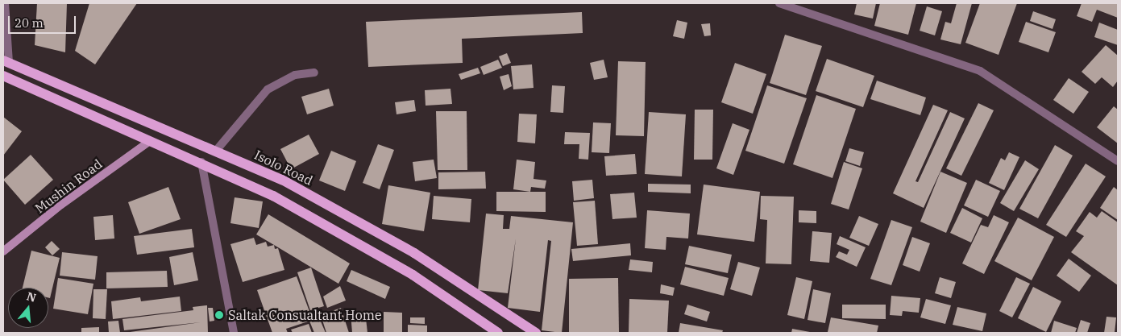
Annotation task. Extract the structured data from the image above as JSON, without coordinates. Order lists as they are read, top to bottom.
{
  "streets": {
    "main road": ["Isolo Road", "Mushin Road"]
  },
  "places": ["Saltak Consualtant Home"],
  "scale_bar": "20 m",
  "north": "top"
}
